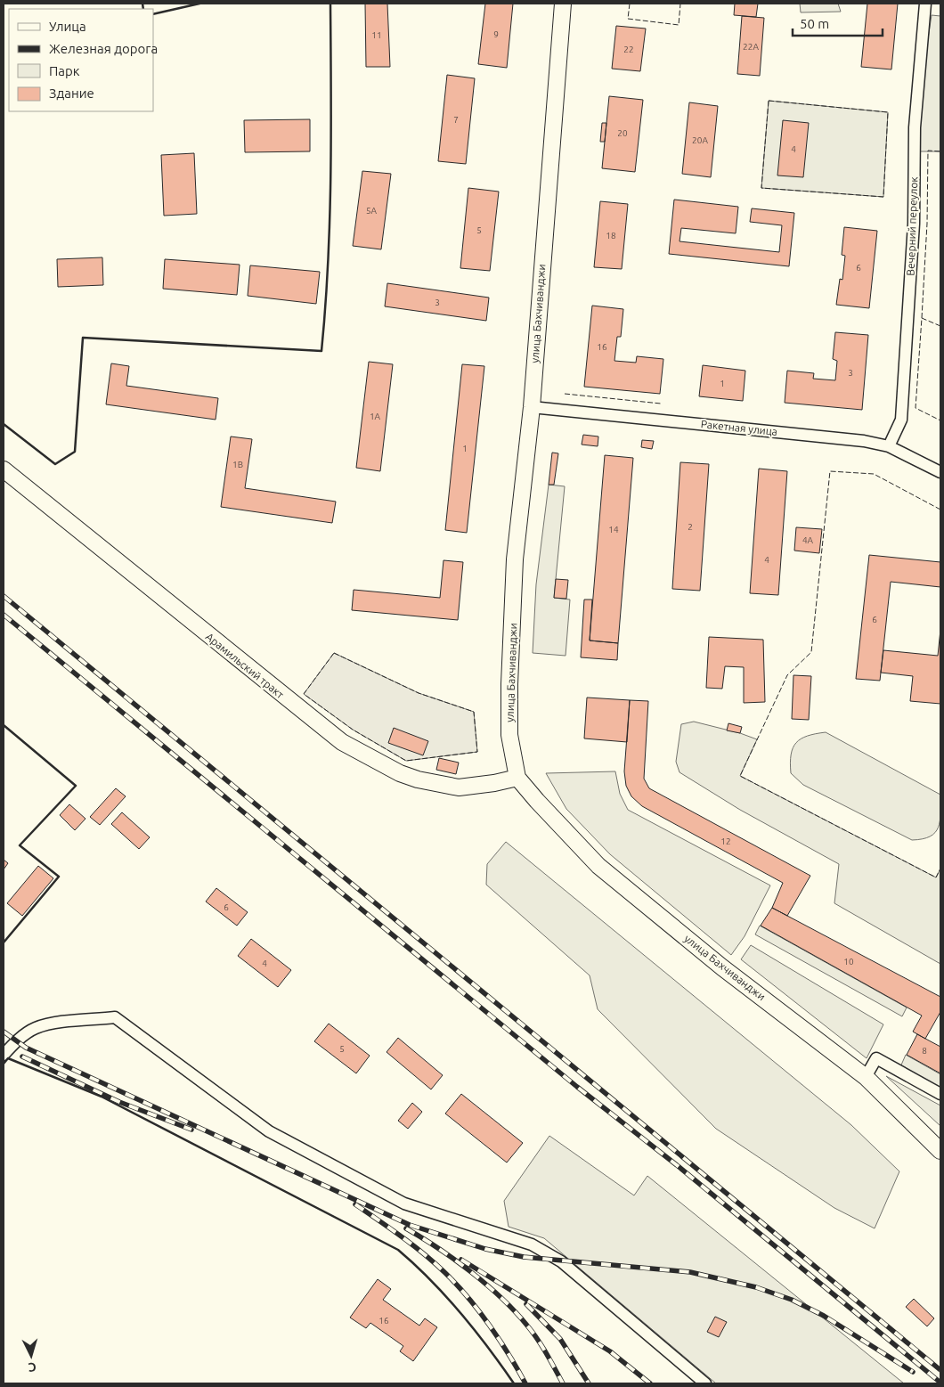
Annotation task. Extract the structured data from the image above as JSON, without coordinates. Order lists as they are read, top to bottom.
{
  "streets": {
    "main road": ["улица Бахчиванджи", "Арамильский тракт"],
    "street": ["Вечерний переулок", "Ракетная улица"]
  },
  "crossings": [
    ["Вечерний переулок", "Ракетная улица"],
    ["улица Бахчиванджи", "Ракетная улица"],
    ["улица Бахчиванджи", "Арамильский тракт"]
  ],
  "house_numbers": [
    "9",
    "11",
    "22А",
    "22",
    "7",
    "20",
    "20А",
    "4",
    "5А",
    "5",
    "18",
    "6",
    "3",
    "16",
    "3",
    "1",
    "1А",
    "1",
    "1В",
    "2",
    "14",
    "4А",
    "4",
    "6",
    "12",
    "6",
    "10",
    "4",
    "5",
    "8",
    "16"
  ],
  "legend": [
    "Улица",
    "Железная дорога",
    "Парк",
    "Здание"
  ],
  "scale_bar": "50 m",
  "north": "bottom"
}
